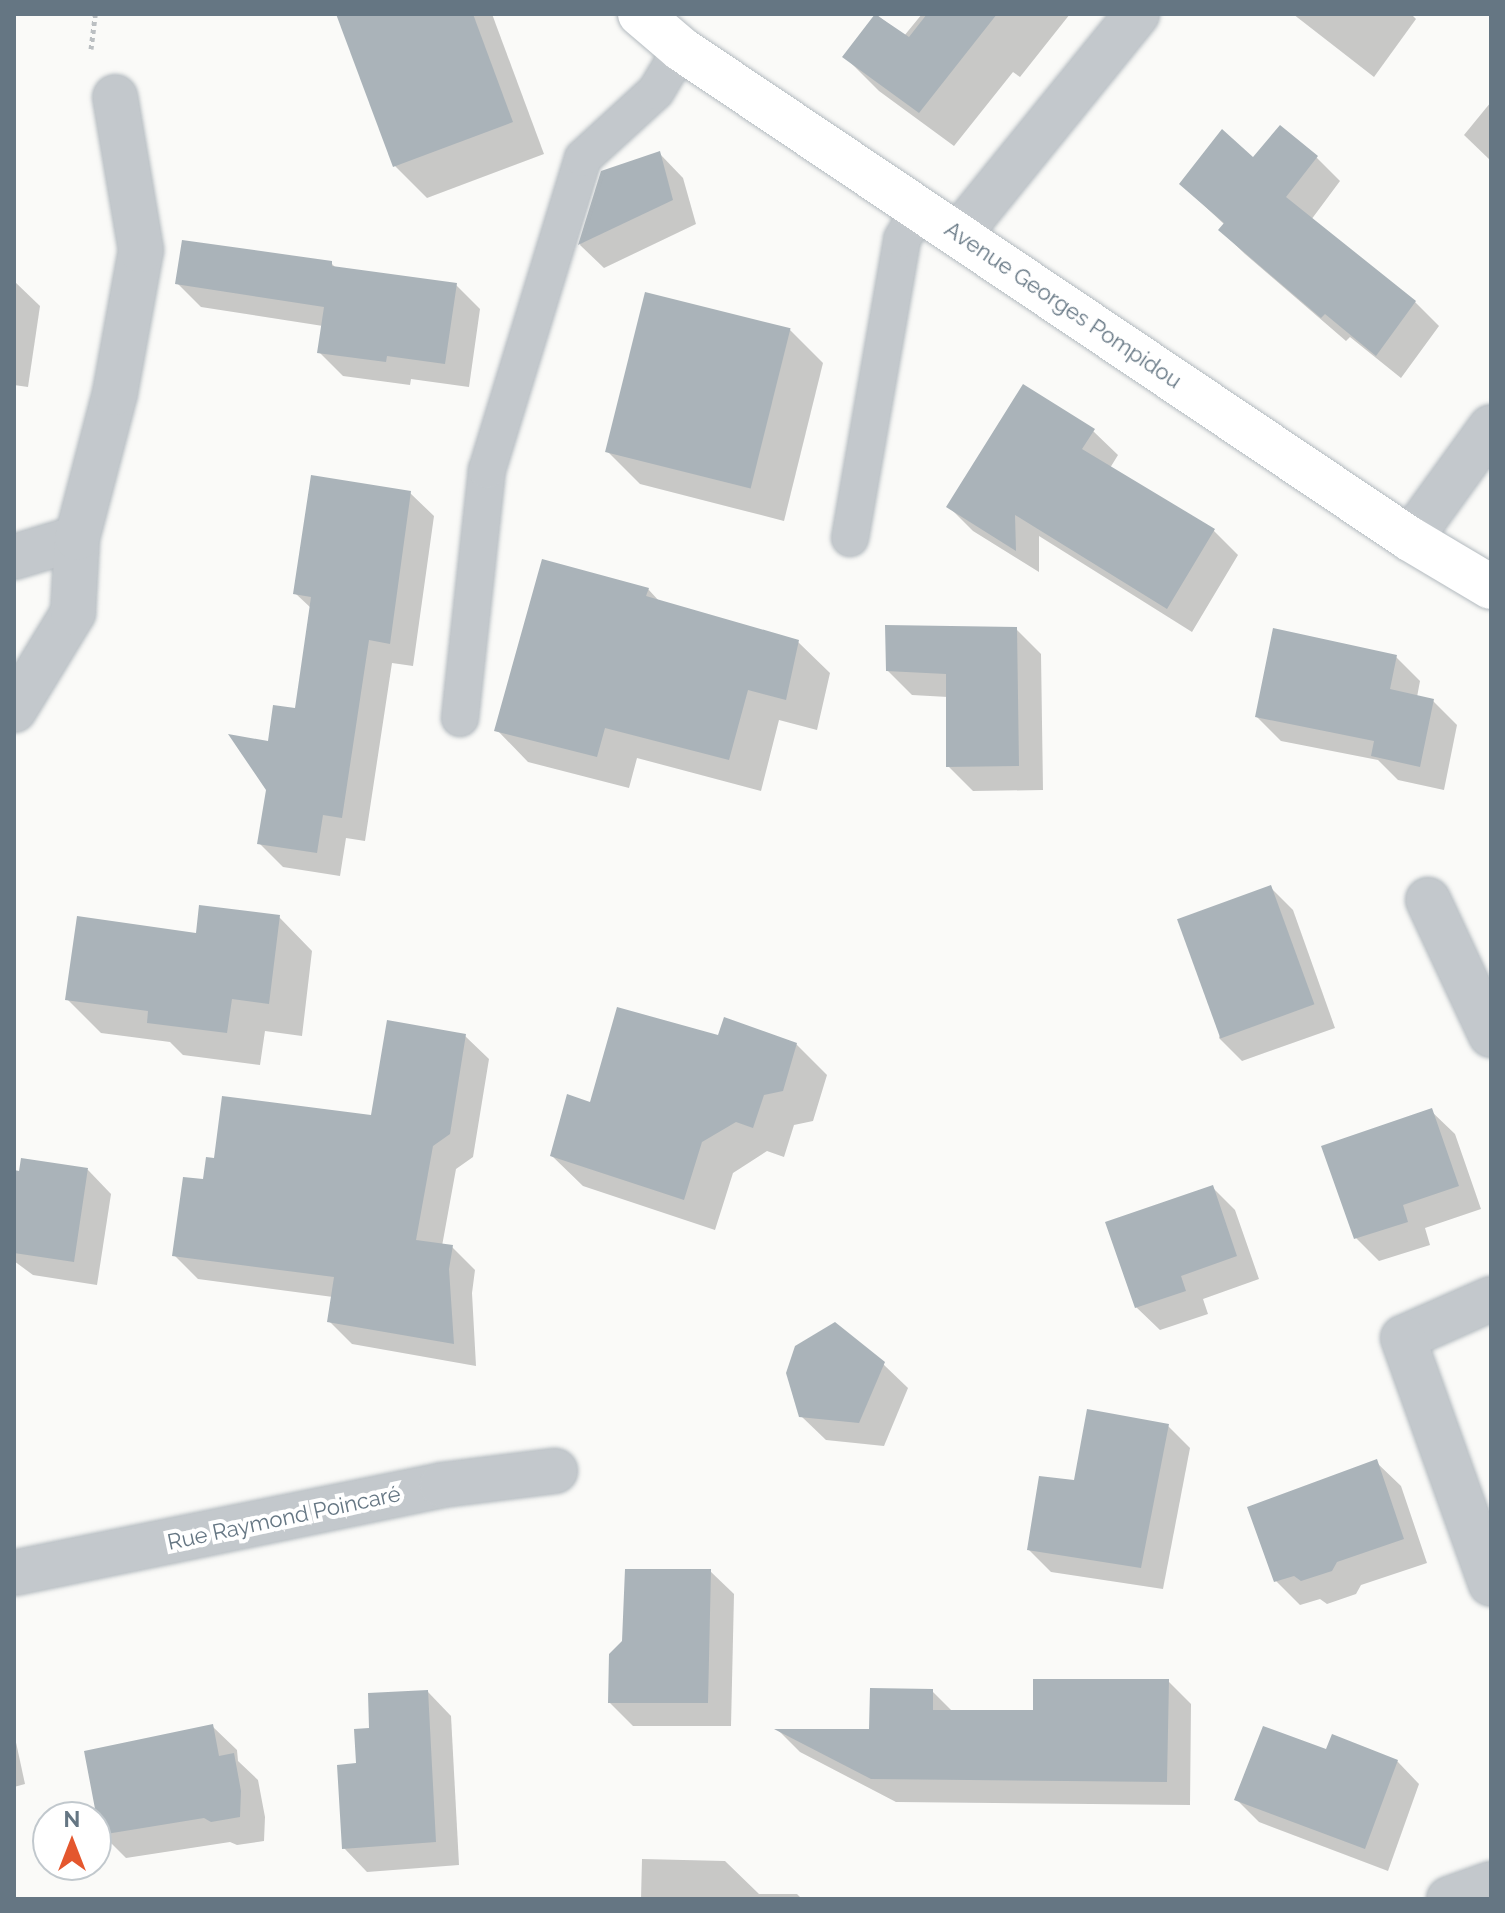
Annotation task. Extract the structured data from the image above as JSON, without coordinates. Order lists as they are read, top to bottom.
{
  "streets": {
    "main road": ["Avenue Georges Pompidou"],
    "street": ["Rue Raymond Poincaré"]
  },
  "north": "top"
}
